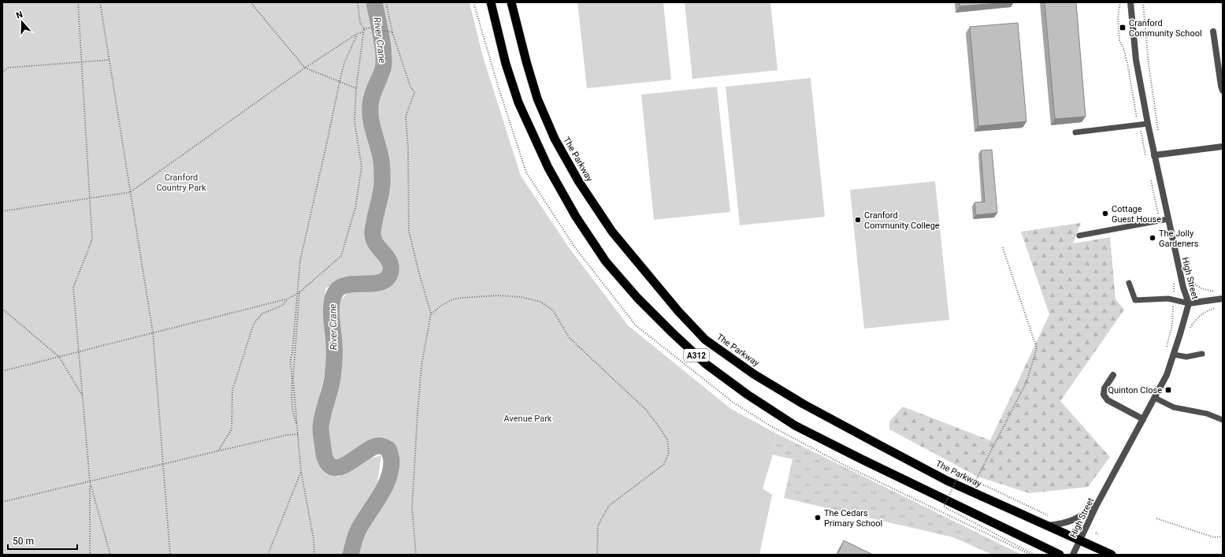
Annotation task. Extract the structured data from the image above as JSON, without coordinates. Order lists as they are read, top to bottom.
{
  "streets": {
    "highway": ["The Parkway", "A312"],
    "street": ["High Street"]
  },
  "crossings": [
    ["The Parkway", "High Street"]
  ],
  "water": ["River Crane"],
  "parks": ["Cranford Country Park", "Avenue Park"],
  "places": {
    "transit": ["Cranford Community School", "Quinton Close"],
    "other": [
      "Cottage Guest House",
      "Cranford Community College",
      "The Jolly Gardeners",
      "The Cedars Primary School"
    ]
  },
  "scale_bar": "50 m",
  "north": "top"
}
